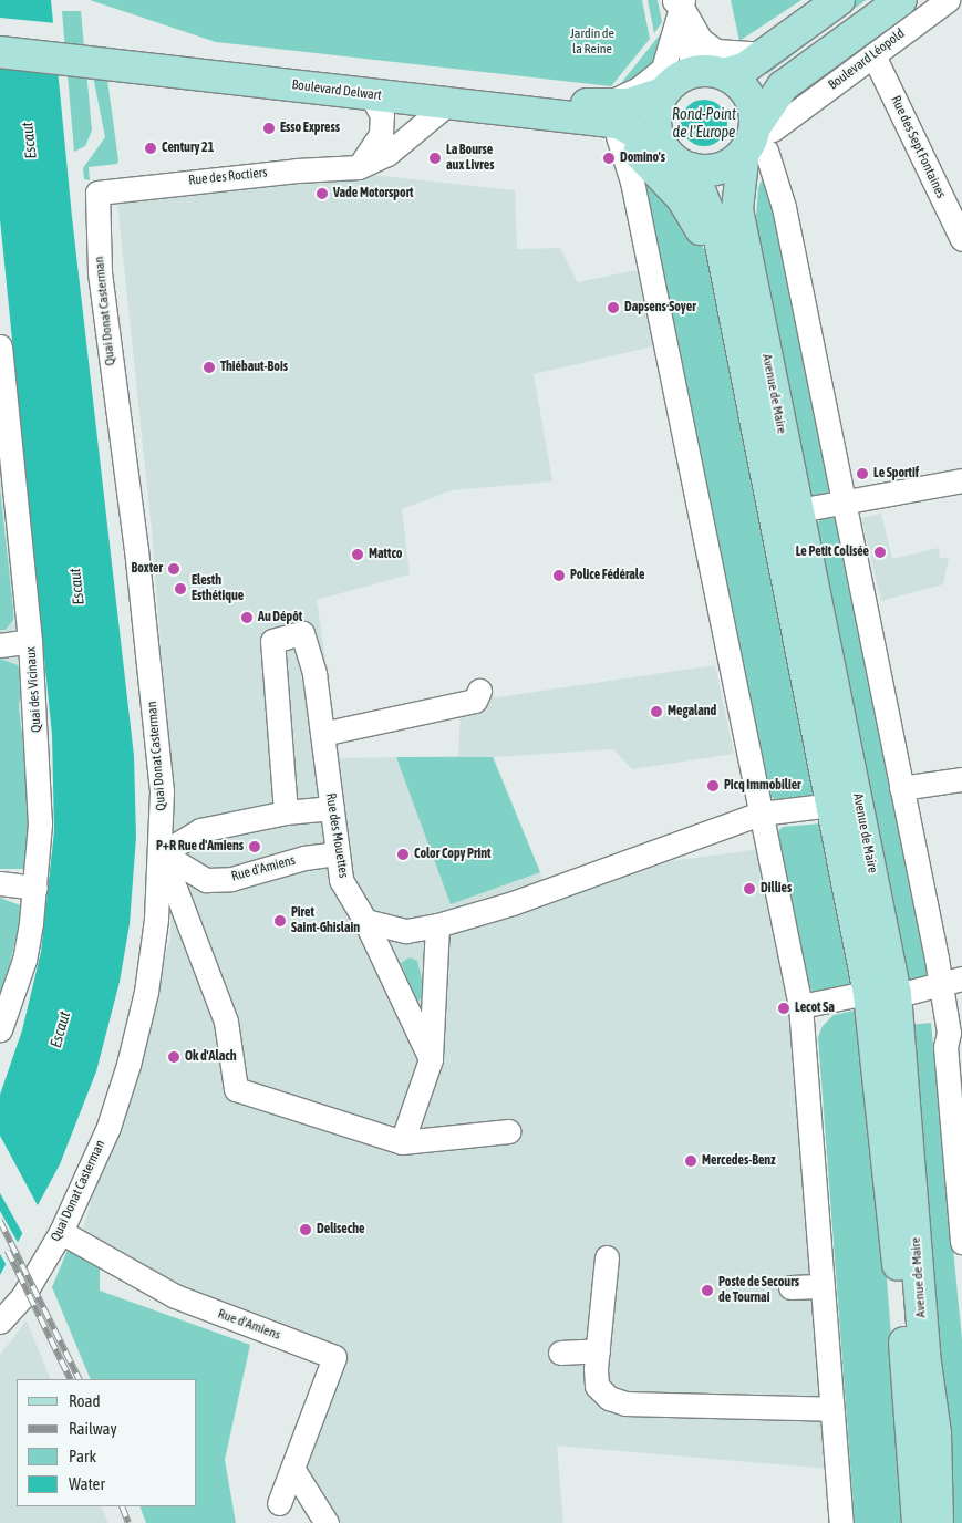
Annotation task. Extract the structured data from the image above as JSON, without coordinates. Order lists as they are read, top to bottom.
{
  "streets": {
    "main road": ["Boulevard Léopold", "Boulevard Delwart", "Avenue de Maire"],
    "street": [
      "Rue des Sept Fontaines",
      "Rue des Roctiers",
      "Quai Donat Casterman",
      "Quai des Vicinaux",
      "Rue des Mouettes",
      "Rue d'Amiens"
    ]
  },
  "crossings": [
    ["Boulevard Léopold", "Boulevard Delwart"],
    ["Boulevard Léopold", "Rue des Sept Fontaines"],
    ["Boulevard Léopold", "Avenue de Maire"],
    ["Boulevard Delwart", "Rue des Roctiers"],
    ["Boulevard Delwart", "Avenue de Maire"],
    ["Rue des Roctiers", "Quai Donat Casterman"],
    ["Quai Donat Casterman", "Rue d'Amiens"],
    ["Rue des Mouettes", "Rue d'Amiens"]
  ],
  "water": ["Rond-Point de l'Europe", "Escaut"],
  "parks": ["Jardin de la Reine"],
  "places": [
    "Esso Express",
    "Century 21",
    "La Bourse aux Livres",
    "Domino's",
    "Vade Motorsport",
    "Dapsens·Soyer",
    "Thiébaut-Bois",
    "Le Sportif",
    "Le Petit Colisée",
    "Mattco",
    "Boxter",
    "Police Fédérale",
    "Elesth Esthétique",
    "Au Dépôt",
    "Megaland",
    "Picq Immobilier",
    "P+R Rue d'Amiens",
    "Color Copy Print",
    "Dillies",
    "Piret Saint-Ghislain",
    "Lecot Sa",
    "Ok d'Alach",
    "Mercedes-Benz",
    "Deliseche",
    "Poste de Secours de Tournai"
  ],
  "legend": [
    "Road",
    "Railway",
    "Park",
    "Water"
  ]
}
